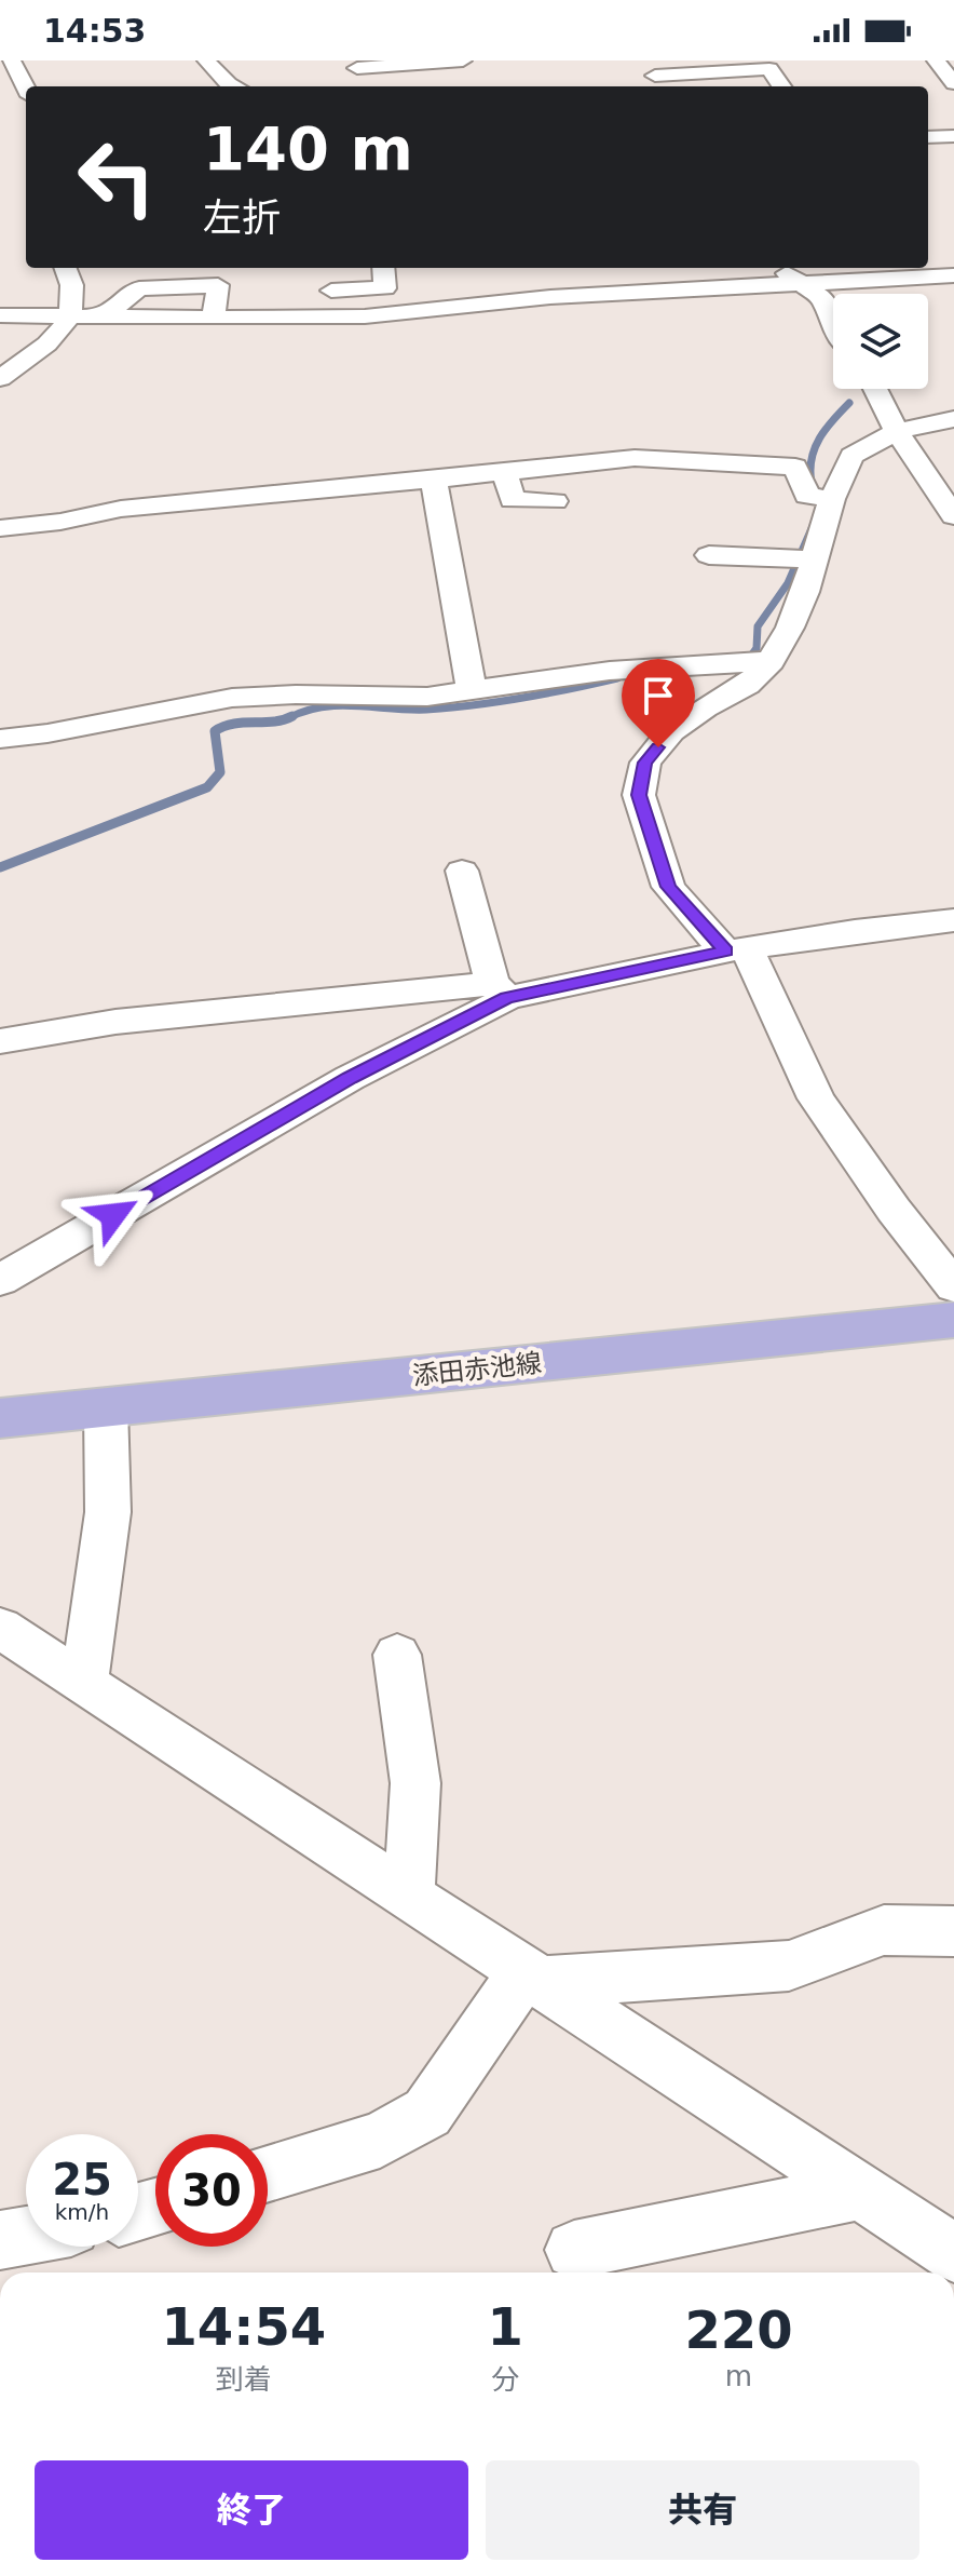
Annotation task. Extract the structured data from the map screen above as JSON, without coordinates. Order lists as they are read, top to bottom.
{
  "streets": {
    "main road": ["添田赤池線"]
  },
  "page": {
    "status": "14:53",
    "turn": ["140 m", "左折"],
    "speed": "25 km/h",
    "limit": "30",
    "eta": [
      "14:54",
      "到着",
      "1",
      "分",
      "220",
      "m"
    ],
    "buttons": ["終了", "共有"]
  }
}
